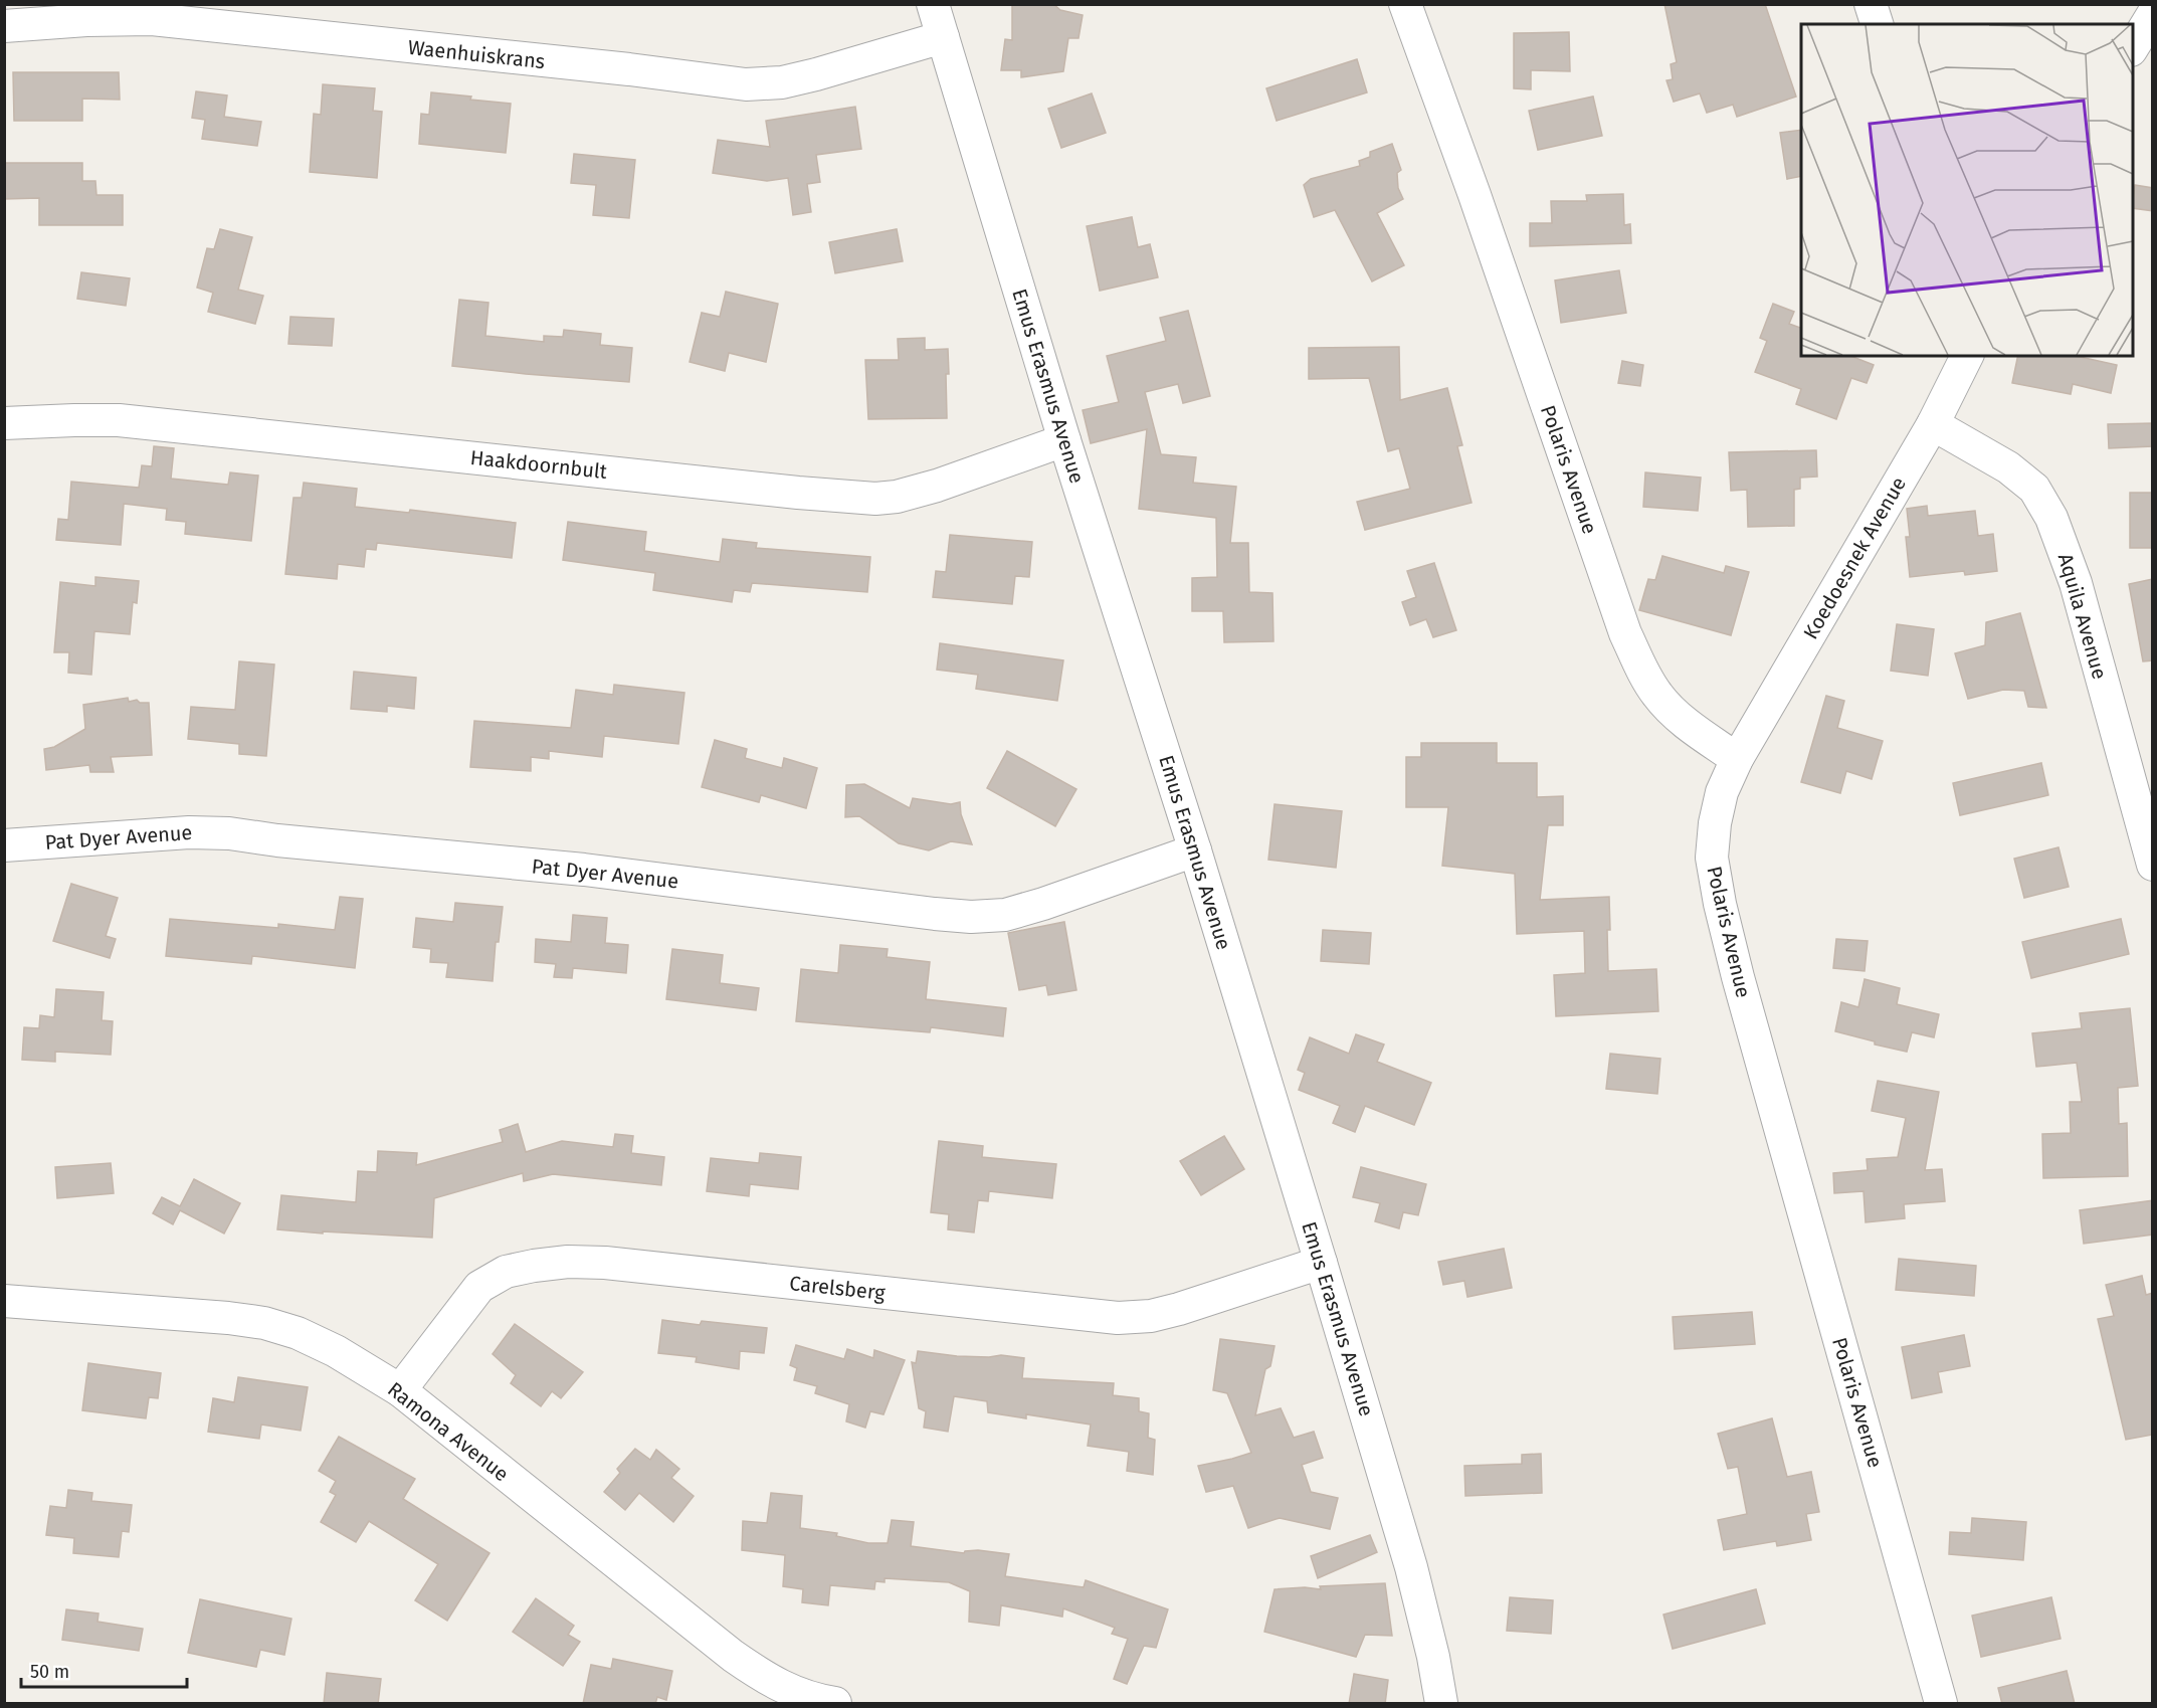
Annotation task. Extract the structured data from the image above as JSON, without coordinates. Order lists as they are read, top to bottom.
{
  "streets": {
    "street": [
      "Waenhuiskrans",
      "Emus Erasmus Avenue",
      "Haakdoornbult",
      "Polaris Avenue",
      "Koedoesnek Avenue",
      "Aquila Avenue",
      "Pat Dyer Avenue",
      "Carelsberg",
      "Ramona Avenue"
    ]
  },
  "crossings": [
    ["Waenhuiskrans", "Emus Erasmus Avenue"],
    ["Emus Erasmus Avenue", "Haakdoornbult"],
    ["Emus Erasmus Avenue", "Pat Dyer Avenue"],
    ["Emus Erasmus Avenue", "Carelsberg"],
    ["Polaris Avenue", "Koedoesnek Avenue"],
    ["Koedoesnek Avenue", "Aquila Avenue"],
    ["Carelsberg", "Ramona Avenue"]
  ],
  "scale_bar": "50 m"
}
